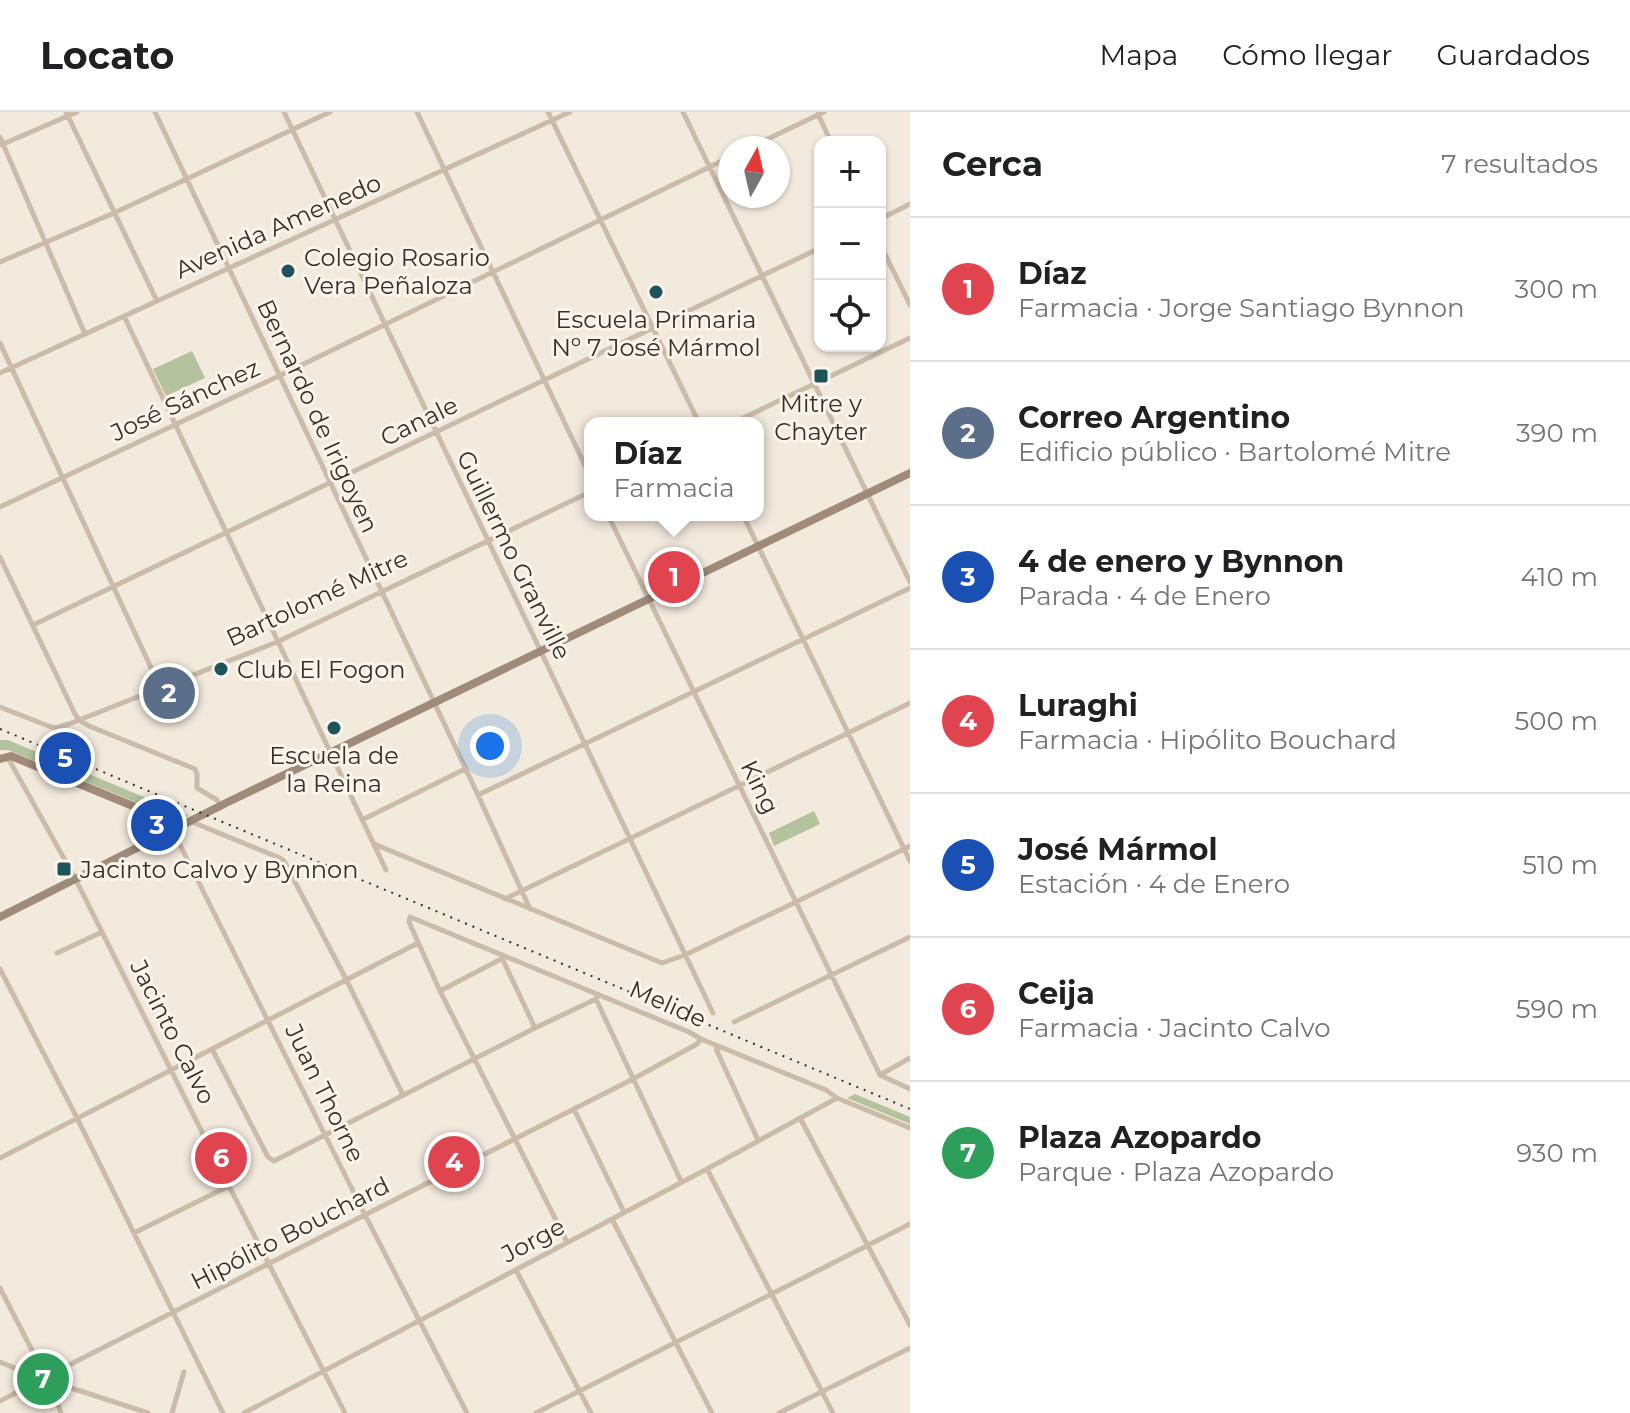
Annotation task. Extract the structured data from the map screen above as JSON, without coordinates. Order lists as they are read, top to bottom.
{
  "streets": {
    "street": [
      "Avenida Amenedo",
      "José Sánchez",
      "Bernardo de Irigoyen",
      "Canale",
      "Guillermo Granville",
      "Bartolomé Mitre",
      "King",
      "Melide",
      "Jacinto Calvo",
      "Juan Thorne",
      "Hipólito Bouchard",
      "Jorge"
    ]
  },
  "crossings": [
    ["Avenida Amenedo", "Bernardo de Irigoyen"],
    ["Avenida Amenedo", "Guillermo Granville"],
    ["José Sánchez", "Bernardo de Irigoyen"],
    ["José Sánchez", "Guillermo Granville"],
    ["Bernardo de Irigoyen", "Canale"],
    ["Bernardo de Irigoyen", "Bartolomé Mitre"],
    ["Canale", "Guillermo Granville"],
    ["Guillermo Granville", "Bartolomé Mitre"],
    ["Melide", "Hipólito Bouchard"],
    ["Melide", "Jorge"],
    ["Jacinto Calvo", "Hipólito Bouchard"],
    ["Jacinto Calvo", "Jorge"],
    ["Juan Thorne", "Hipólito Bouchard"],
    ["Juan Thorne", "Jorge"]
  ],
  "places": {
    "other": [
      "Colegio Rosario Vera Peñaloza",
      "Escuela Primaria Nº 7 José Mármol",
      "Club El Fogon",
      "Escuela de la Reina"
    ],
    "transit": ["Mitre y Chayter", "Jacinto Calvo y Bynnon"]
  },
  "north": "top",
  "page": {
    "header": "Locato",
    "nav": ["Mapa", "Cómo llegar", "Guardados"],
    "heading": ["Cerca", "7 resultados"],
    "map_buttons": ["+", "−"],
    "list": [
      {
        "mark": "1",
        "name": "Díaz",
        "note": "Farmacia · Jorge Santiago Bynnon",
        "value": "300 m"
      },
      {
        "mark": "2",
        "name": "Correo Argentino",
        "note": "Edificio público · Bartolomé Mitre",
        "value": "390 m"
      },
      {
        "mark": "3",
        "name": "4 de enero y Bynnon",
        "note": "Parada · 4 de Enero",
        "value": "410 m"
      },
      {
        "mark": "4",
        "name": "Luraghi",
        "note": "Farmacia · Hipólito Bouchard",
        "value": "500 m"
      },
      {
        "mark": "5",
        "name": "José Mármol",
        "note": "Estación · 4 de Enero",
        "value": "510 m"
      },
      {
        "mark": "6",
        "name": "Ceija",
        "note": "Farmacia · Jacinto Calvo",
        "value": "590 m"
      },
      {
        "mark": "7",
        "name": "Plaza Azopardo",
        "note": "Parque · Plaza Azopardo",
        "value": "930 m"
      }
    ],
    "popup": ["Díaz", "Farmacia"],
    "pins": [
      "1",
      "2",
      "5",
      "3",
      "6",
      "4",
      "7"
    ]
  }
}
